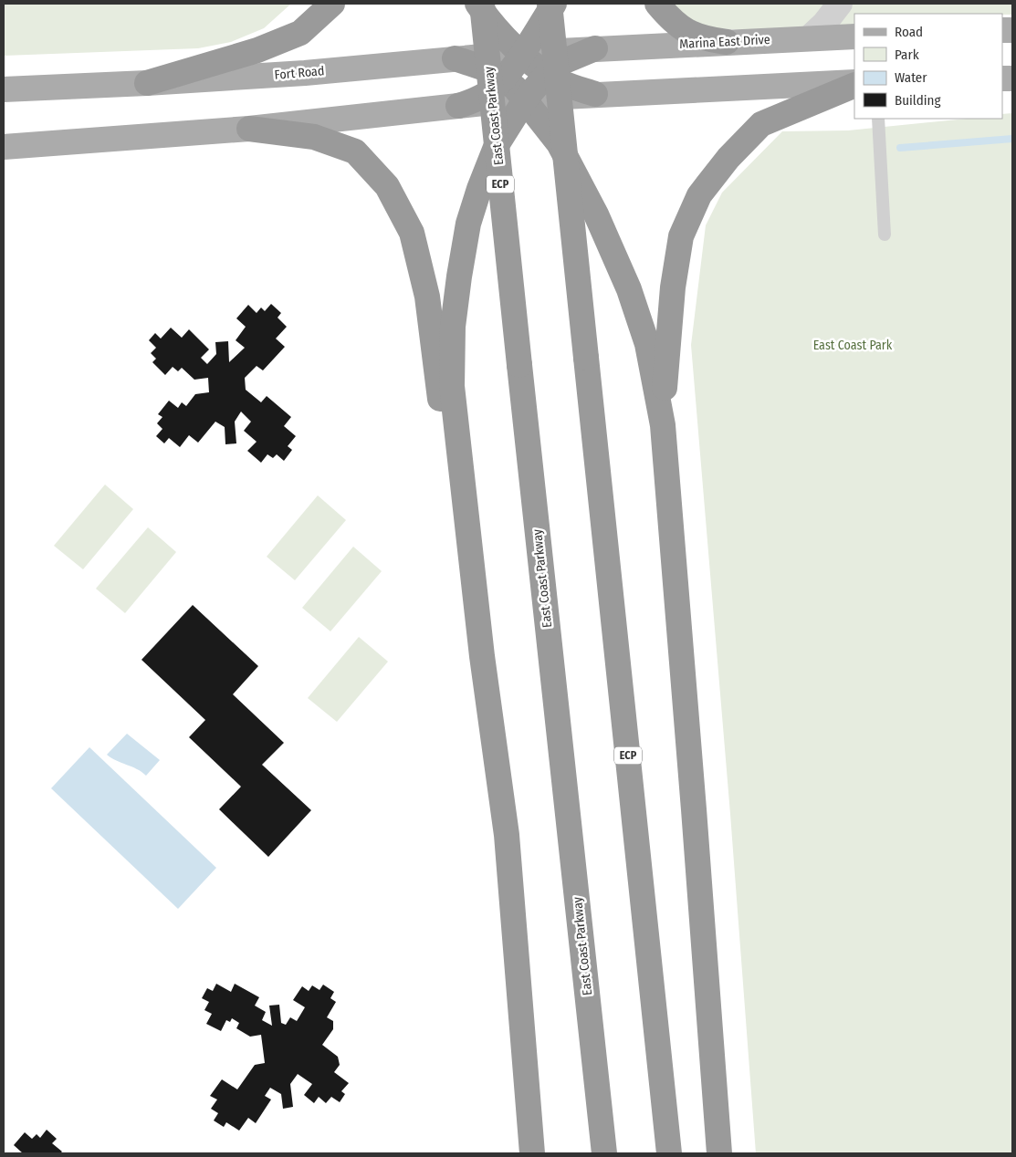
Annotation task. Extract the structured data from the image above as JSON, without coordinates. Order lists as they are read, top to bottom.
{
  "streets": {
    "highway": ["East Coast Parkway", "ECP"],
    "main road": ["Marina East Drive", "Fort Road"]
  },
  "crossings": [
    ["Marina East Drive", "Fort Road"]
  ],
  "parks": ["East Coast Park"],
  "legend": [
    "Road",
    "Park",
    "Water",
    "Building"
  ]
}
